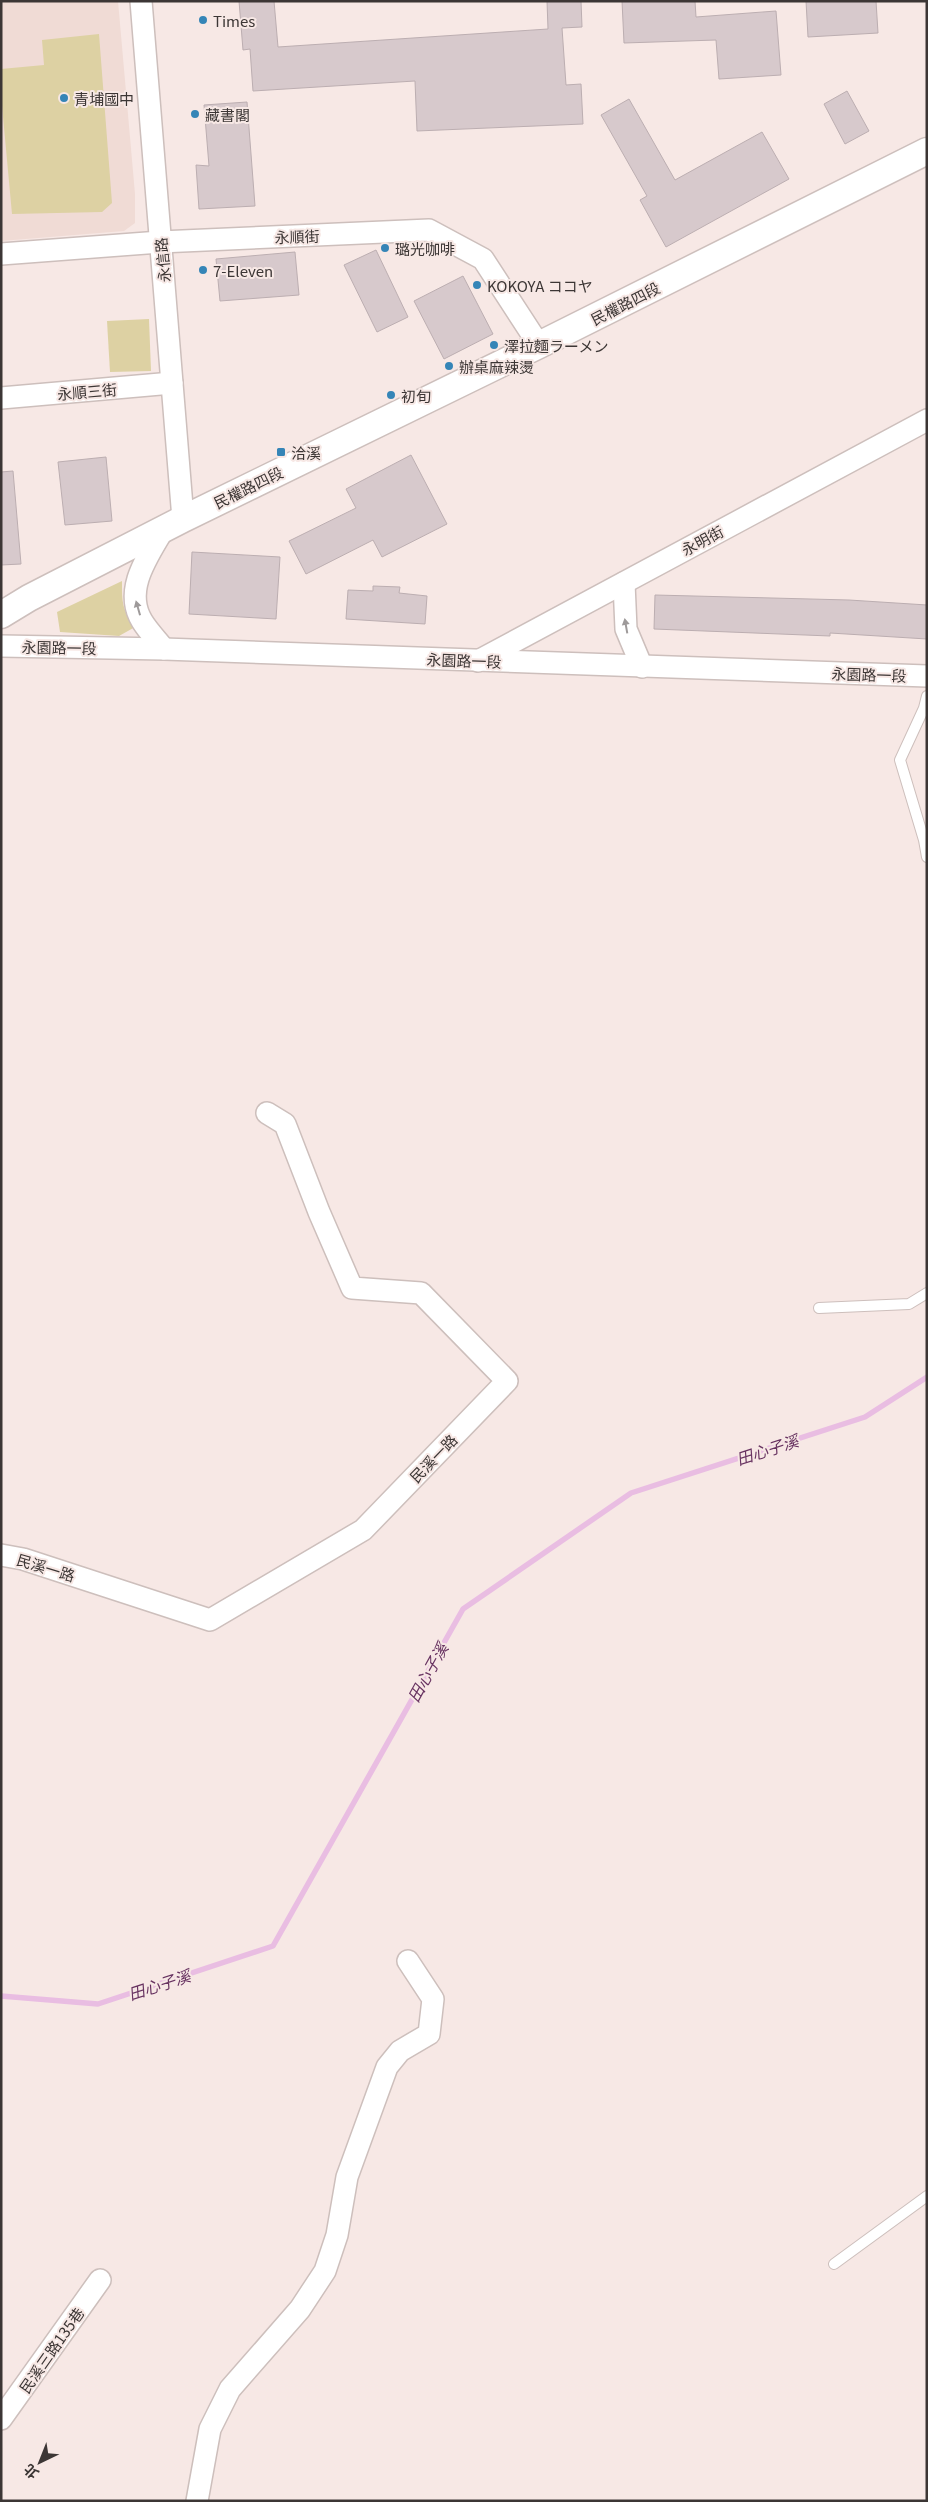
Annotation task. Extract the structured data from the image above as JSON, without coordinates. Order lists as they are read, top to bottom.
{
  "streets": {
    "street": [
      "永順街",
      "永信路",
      "民權路四段",
      "永順三街",
      "永明街",
      "永園路一段",
      "民溪一路",
      "民溪三路135巷"
    ]
  },
  "crossings": [
    ["永順街", "永信路"],
    ["永順街", "民權路四段"],
    ["永信路", "民權路四段"],
    ["永信路", "永順三街"],
    ["永明街", "永園路一段"]
  ],
  "water": ["田心子溪"],
  "places": {
    "other": [
      "Times",
      "青埔國中",
      "藏書閣",
      "璐光咖啡",
      "7-Eleven",
      "KOKOYA ココヤ",
      "澤拉麵ラーメン",
      "辦桌麻辣燙",
      "初旬"
    ],
    "transit": ["洽溪"]
  },
  "north": "bottom left"
}
